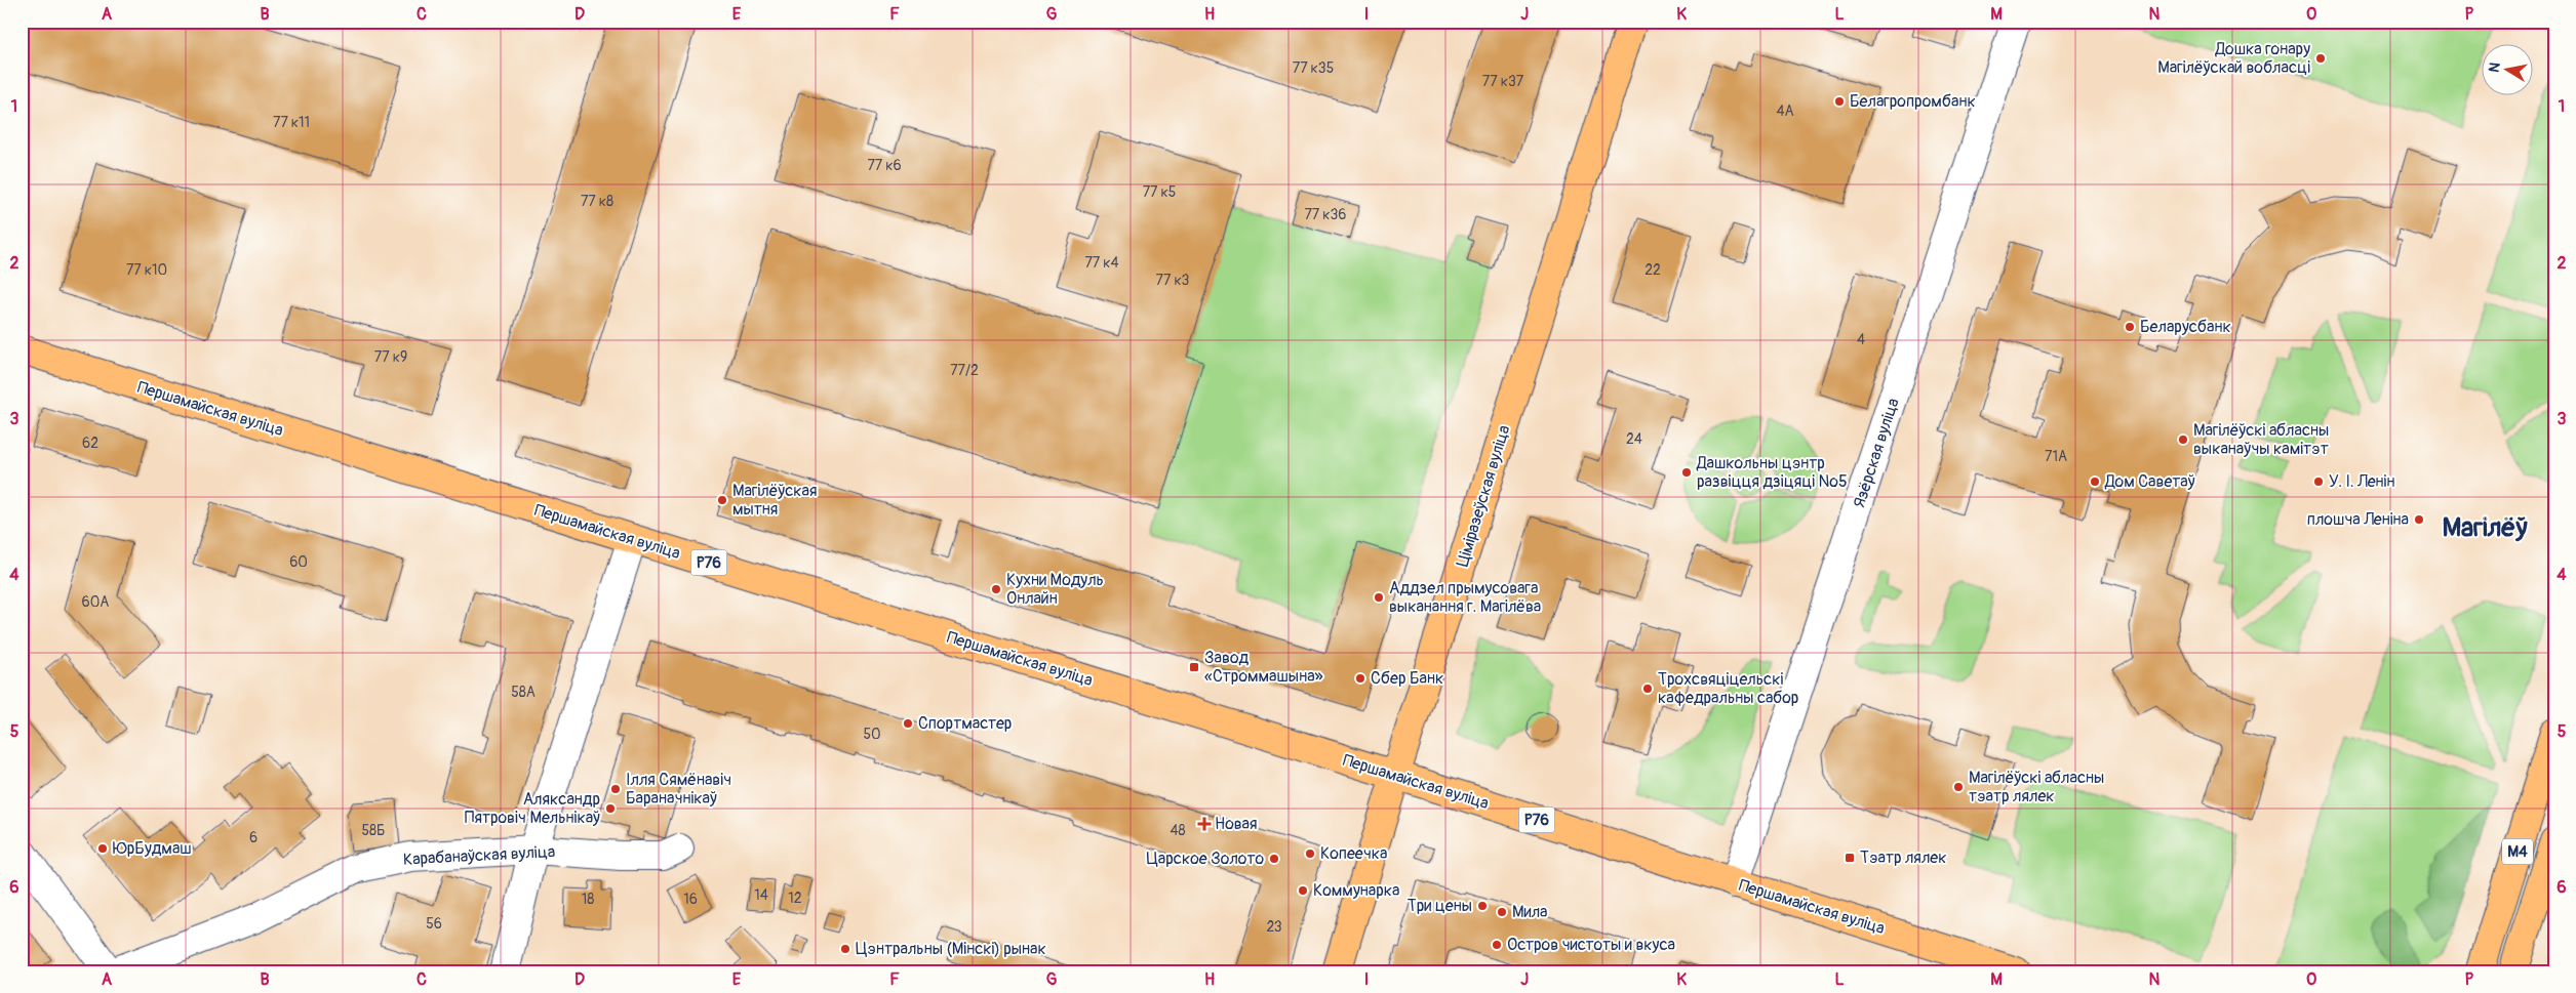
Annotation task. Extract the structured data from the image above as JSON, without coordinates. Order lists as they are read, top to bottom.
{
  "streets": {
    "main road": [
      "Першамайская вуліца",
      "Ціміразеўская вуліца",
      "Р76",
      "М4"
    ],
    "street": ["Язёрская вуліца", "Карабанаўская вуліца"]
  },
  "crossings": [
    ["Першамайская вуліца", "Язёрская вуліца"],
    ["Першамайская вуліца", "Ціміразеўская вуліца"]
  ],
  "districts": ["Магілёў"],
  "places": {
    "other": [
      "Дошка гонару Магілёўскай вобласці",
      "Белагропромбанк",
      "Беларусбанк",
      "Магілёўскі абласны выканаўчы камітэт",
      "Дашкольны цэнтр развіцця дзіцяці №5",
      "Дом Саветаў",
      "У. І. Ленін",
      "Магілёўская мытня",
      "плошча Леніна",
      "Кухни Модуль Онлайн",
      "Аддзел прымусовага выканання г. Магілёва",
      "Сбер Банк",
      "Трохсвяціцельскі кафедральны сабор",
      "Спортмастер",
      "Магілёўскі абласны тэатр лялек",
      "Ілля Сямёнавіч Бараначнікаў",
      "Аляксандр Пятровіч Мельнікаў",
      "ЮрБудмаш",
      "Копеечка",
      "Царское Золото",
      "Коммунарка",
      "Три цены",
      "Мила",
      "Остров чистоты и вкуса",
      "Цэнтральны (Мінскі) рынак"
    ],
    "transit": ["Завод «Строммашына»", "Тэатр лялек"],
    "health": ["Новая"]
  },
  "house_numbers": [
    "77 к35",
    "77 к37",
    "4А",
    "77 к11",
    "77 к6",
    "77 к5",
    "77 к8",
    "77 к36",
    "77 к4",
    "77 к10",
    "22",
    "77 к3",
    "4",
    "77 к9",
    "77/2",
    "24",
    "62",
    "71А",
    "60",
    "60А",
    "58А",
    "50",
    "58Б",
    "48",
    "6",
    "14",
    "12",
    "18",
    "16",
    "56",
    "23"
  ],
  "north": "left",
  "grid": {
    "columns": [
      "A",
      "B",
      "C",
      "D",
      "E",
      "F",
      "G",
      "H",
      "I",
      "J",
      "K",
      "L",
      "M",
      "N",
      "O",
      "P"
    ],
    "rows": [
      "1",
      "2",
      "3",
      "4",
      "5",
      "6"
    ]
  }
}
